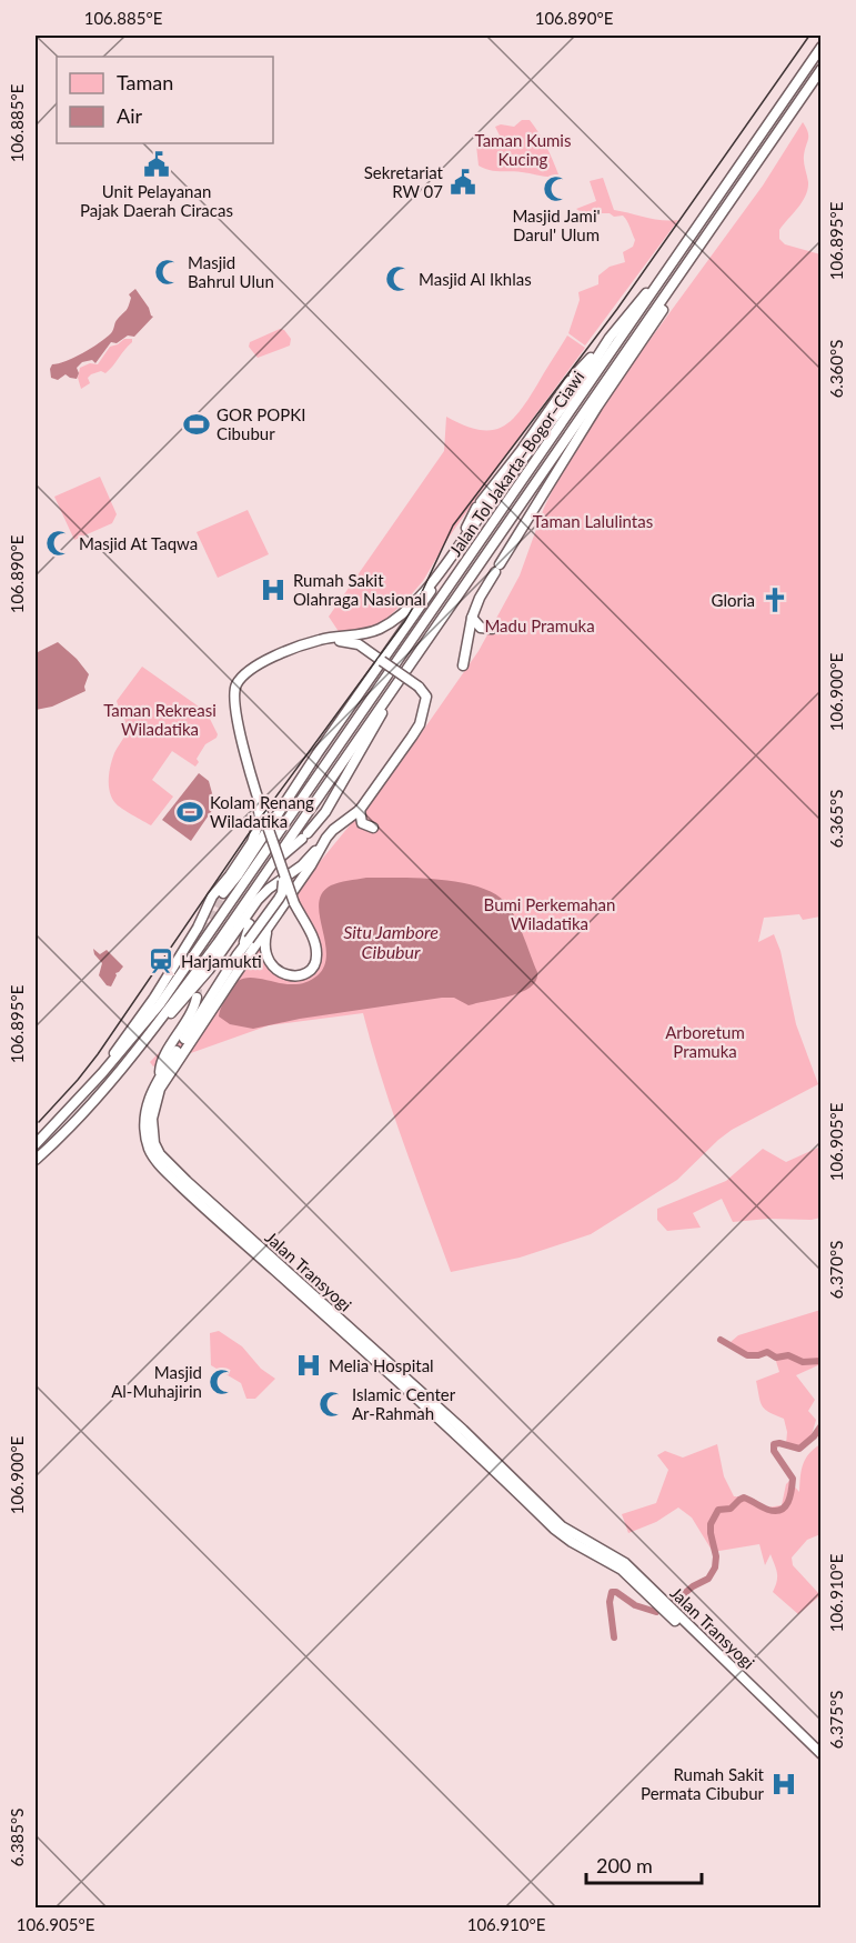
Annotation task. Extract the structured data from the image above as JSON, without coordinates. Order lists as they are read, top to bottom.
{
  "streets": {
    "highway": ["Jalan Tol Jakarta–Bogor–Ciawi", "Jalan Transyogi"]
  },
  "water": ["Situ Jambore Cibubur"],
  "parks": [
    "Taman Kumis Kucing",
    "Taman Lalulintas",
    "Madu Pramuka",
    "Taman Rekreasi Wiladatika",
    "Bumi Perkemahan Wiladatika",
    "Arboretum Pramuka"
  ],
  "places": {
    "public building": ["Unit Pelayanan Pajak Daerah Ciracas", "Sekretariat RW 07"],
    "mosque": [
      "Masjid Jami' Darul' Ulum",
      "Masjid Bahrul Ulun",
      "Masjid Al Ikhlas",
      "Masjid At Taqwa",
      "Masjid Al-Muhajirin",
      "Islamic Center Ar-Rahmah"
    ],
    "sports": ["GOR POPKI Cibubur", "Kolam Renang Wiladatika"],
    "hospital": ["Rumah Sakit Olahraga Nasional", "Melia Hospital", "Rumah Sakit Permata Cibubur"],
    "church": ["Gloria"],
    "station": ["Harjamukti"]
  },
  "legend": ["Taman", "Air"],
  "scale_bar": "200 m",
  "coordinates": [
    "106.885°E",
    "106.890°E",
    "106.895°E",
    "6.360°S",
    "106.900°E",
    "6.365°S",
    "106.905°E",
    "6.370°S",
    "106.910°E",
    "6.375°S",
    "6.385°S"
  ]
}
